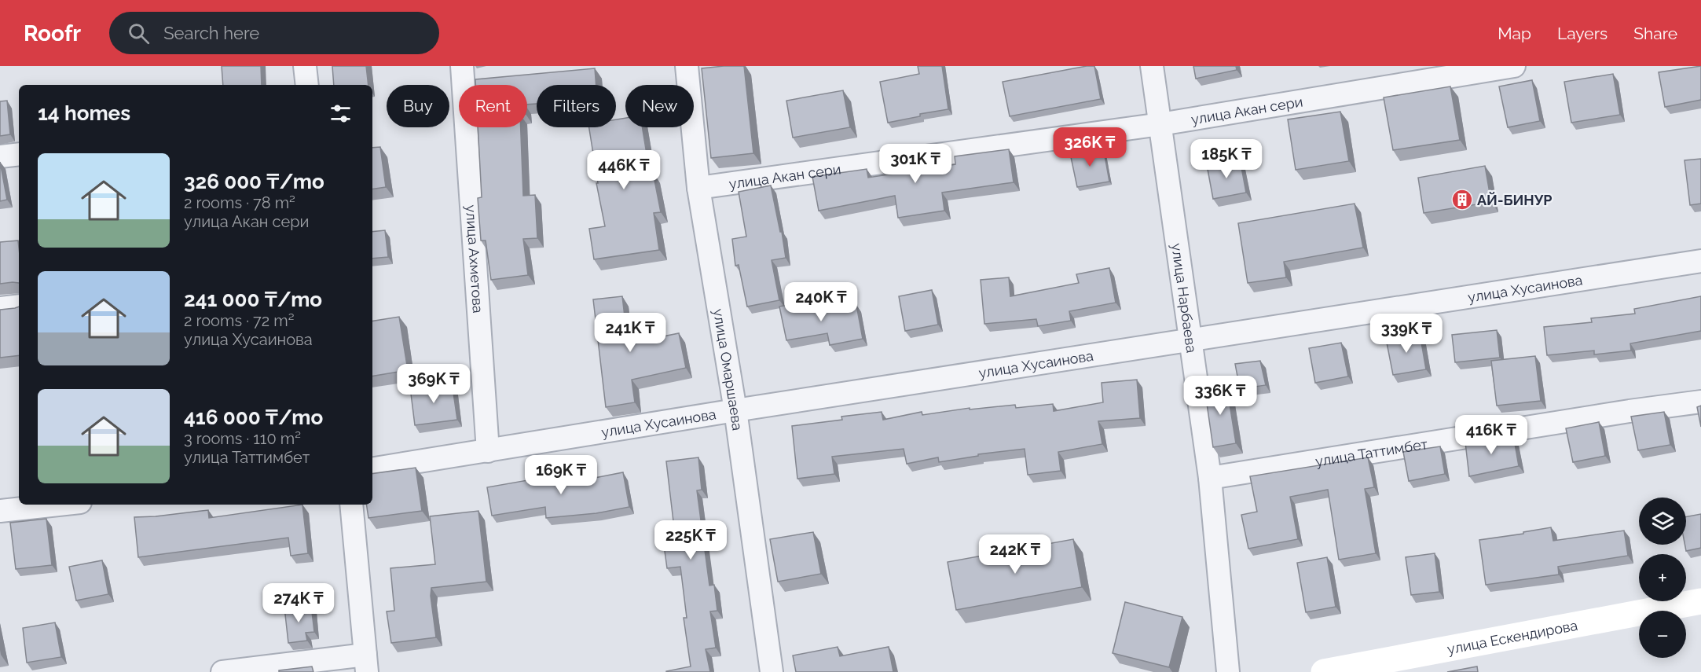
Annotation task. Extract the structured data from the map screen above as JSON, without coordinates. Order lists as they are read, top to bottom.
{
  "streets": {
    "street": [
      "улица Акан сери",
      "улица Ахметова",
      "улица Хусаинова",
      "улица Нарбаева",
      "улица Омаршаева",
      "улица Таттимбет",
      "улица Ескендирова"
    ]
  },
  "crossings": [
    ["улица Акан сери", "улица Нарбаева"],
    ["улица Акан сери", "улица Омаршаева"],
    ["улица Ахметова", "улица Хусаинова"],
    ["улица Хусаинова", "улица Нарбаева"],
    ["улица Хусаинова", "улица Омаршаева"],
    ["улица Нарбаева", "улица Таттимбет"]
  ],
  "places": {
    "building": ["АЙ-БИНУР"]
  },
  "page": {
    "header": "Roofr",
    "search": "Search here",
    "nav": ["Map", "Layers", "Share"],
    "chip": [
      "Buy",
      "Rent",
      "Filters",
      "New"
    ],
    "heading": "14 homes",
    "price": [
      "326K ₸",
      "185K ₸",
      "301K ₸",
      "446K ₸",
      "240K ₸",
      "241K ₸",
      "339K ₸",
      "369K ₸",
      "336K ₸",
      "416K ₸",
      "169K ₸",
      "225K ₸",
      "242K ₸",
      "274K ₸"
    ],
    "list": [
      {
        "name": "326 000 ₸/mo",
        "note": "2 rooms · 78 m² · улица Акан сери"
      },
      {
        "name": "241 000 ₸/mo",
        "note": "2 rooms · 72 m² · улица Хусаинова"
      },
      {
        "name": "416 000 ₸/mo",
        "note": "3 rooms · 110 m² · улица Таттимбет"
      }
    ],
    "map_buttons": ["+", "−"]
  }
}
